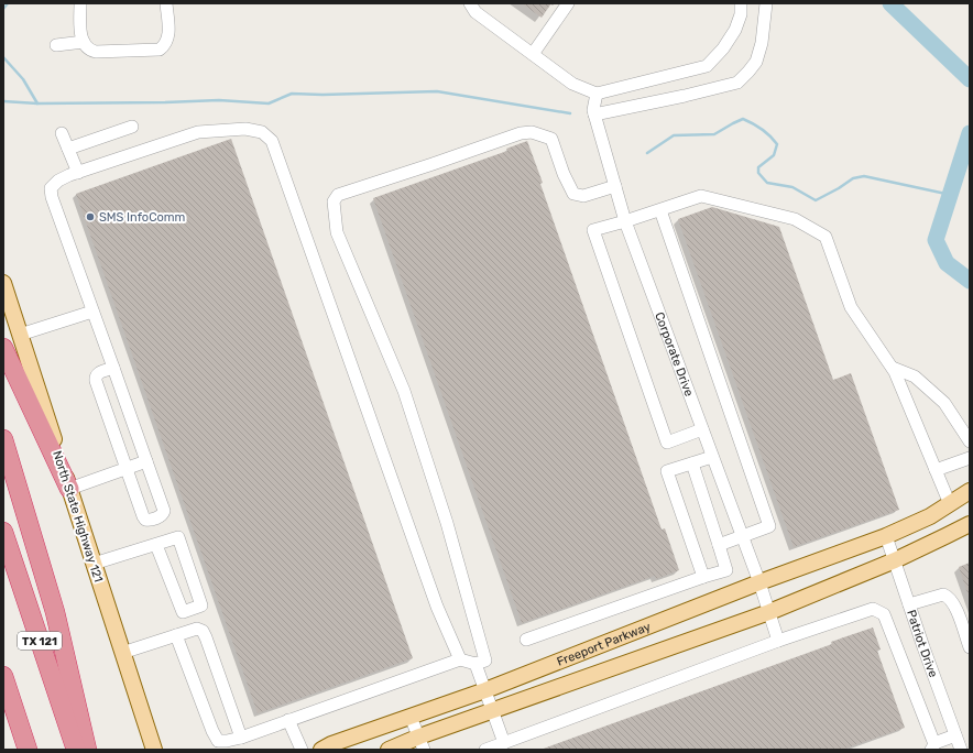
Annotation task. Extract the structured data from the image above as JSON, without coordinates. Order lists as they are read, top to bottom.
{
  "streets": {
    "highway": ["TX 121"],
    "main road": ["North State Highway 121", "Freeport Parkway"],
    "street": ["Corporate Drive", "Patriot Drive"]
  },
  "crossings": [
    ["Corporate Drive", "Freeport Parkway"],
    ["Patriot Drive", "Freeport Parkway"]
  ],
  "places": ["SMS InfoComm"]
}
